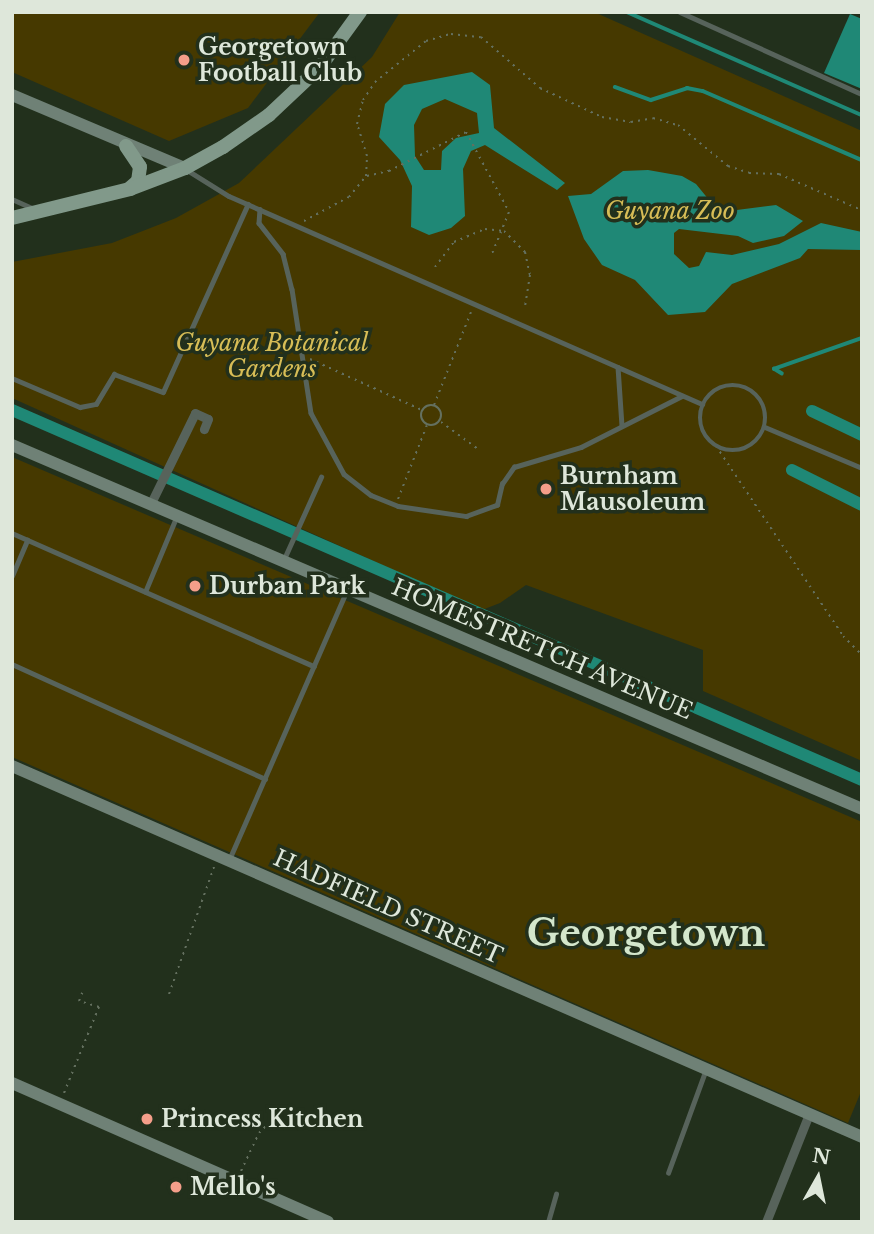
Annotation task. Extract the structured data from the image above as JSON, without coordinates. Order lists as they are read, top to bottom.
{
  "streets": {
    "street": ["HOMESTRETCH AVENUE", "HADFIELD STREET"]
  },
  "districts": ["Georgetown"],
  "parks": ["Guyana Zoo", "Guyana Botanical Gardens"],
  "places": [
    "Georgetown Football Club",
    "Burnham Mausoleum",
    "Durban Park",
    "Princess Kitchen",
    "Mello's"
  ],
  "north": "top"
}
